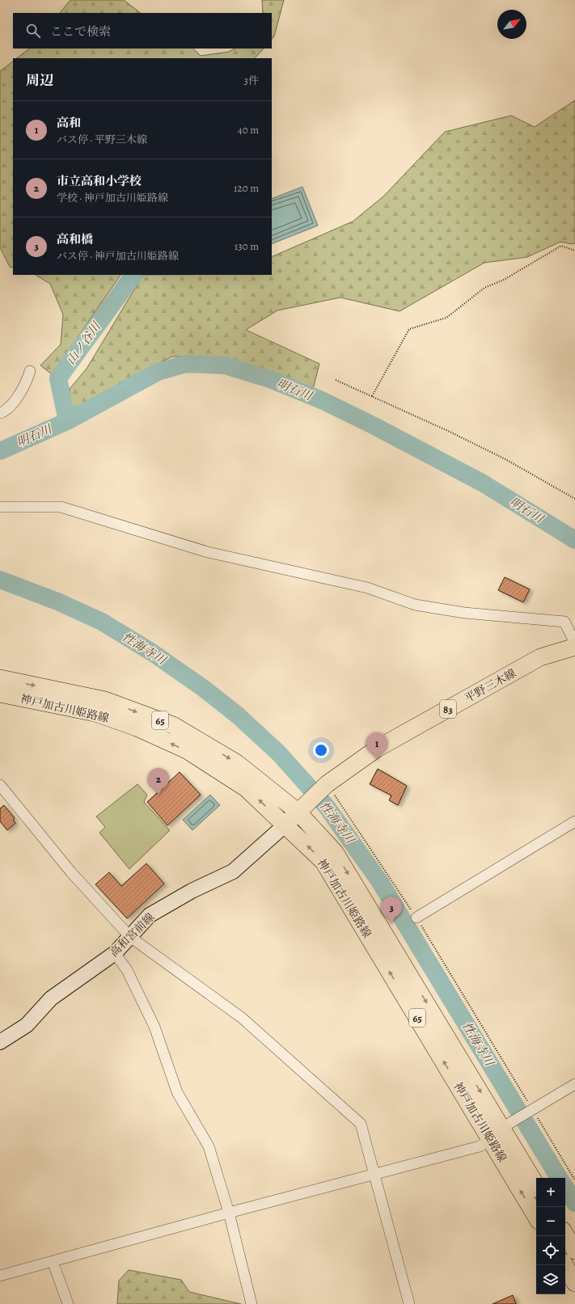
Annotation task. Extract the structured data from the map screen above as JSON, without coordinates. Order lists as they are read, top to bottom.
{
  "streets": {
    "main road": [
      "平野三木線",
      "神戸加古川姫路線",
      "83",
      "65"
    ],
    "street": ["高和宮前線"]
  },
  "crossings": [
    ["平野三木線", "神戸加古川姫路線"],
    ["平野三木線", "高和宮前線"],
    ["神戸加古川姫路線", "高和宮前線"]
  ],
  "water": ["山ノ谷川", "明石川", "性海寺川"],
  "north": "top right",
  "page": {
    "search": "ここで検索",
    "heading": ["周辺", "3件"],
    "list": [
      {
        "mark": "1",
        "name": "高和",
        "note": "バス停 · 平野三木線",
        "value": "40 m"
      },
      {
        "mark": "2",
        "name": "市立高和小学校",
        "note": "学校 · 神戸加古川姫路線",
        "value": "120 m"
      },
      {
        "mark": "3",
        "name": "高和橋",
        "note": "バス停 · 神戸加古川姫路線",
        "value": "130 m"
      }
    ],
    "pins": ["1", "2", "3"],
    "map_buttons": ["+", "−"]
  }
}
